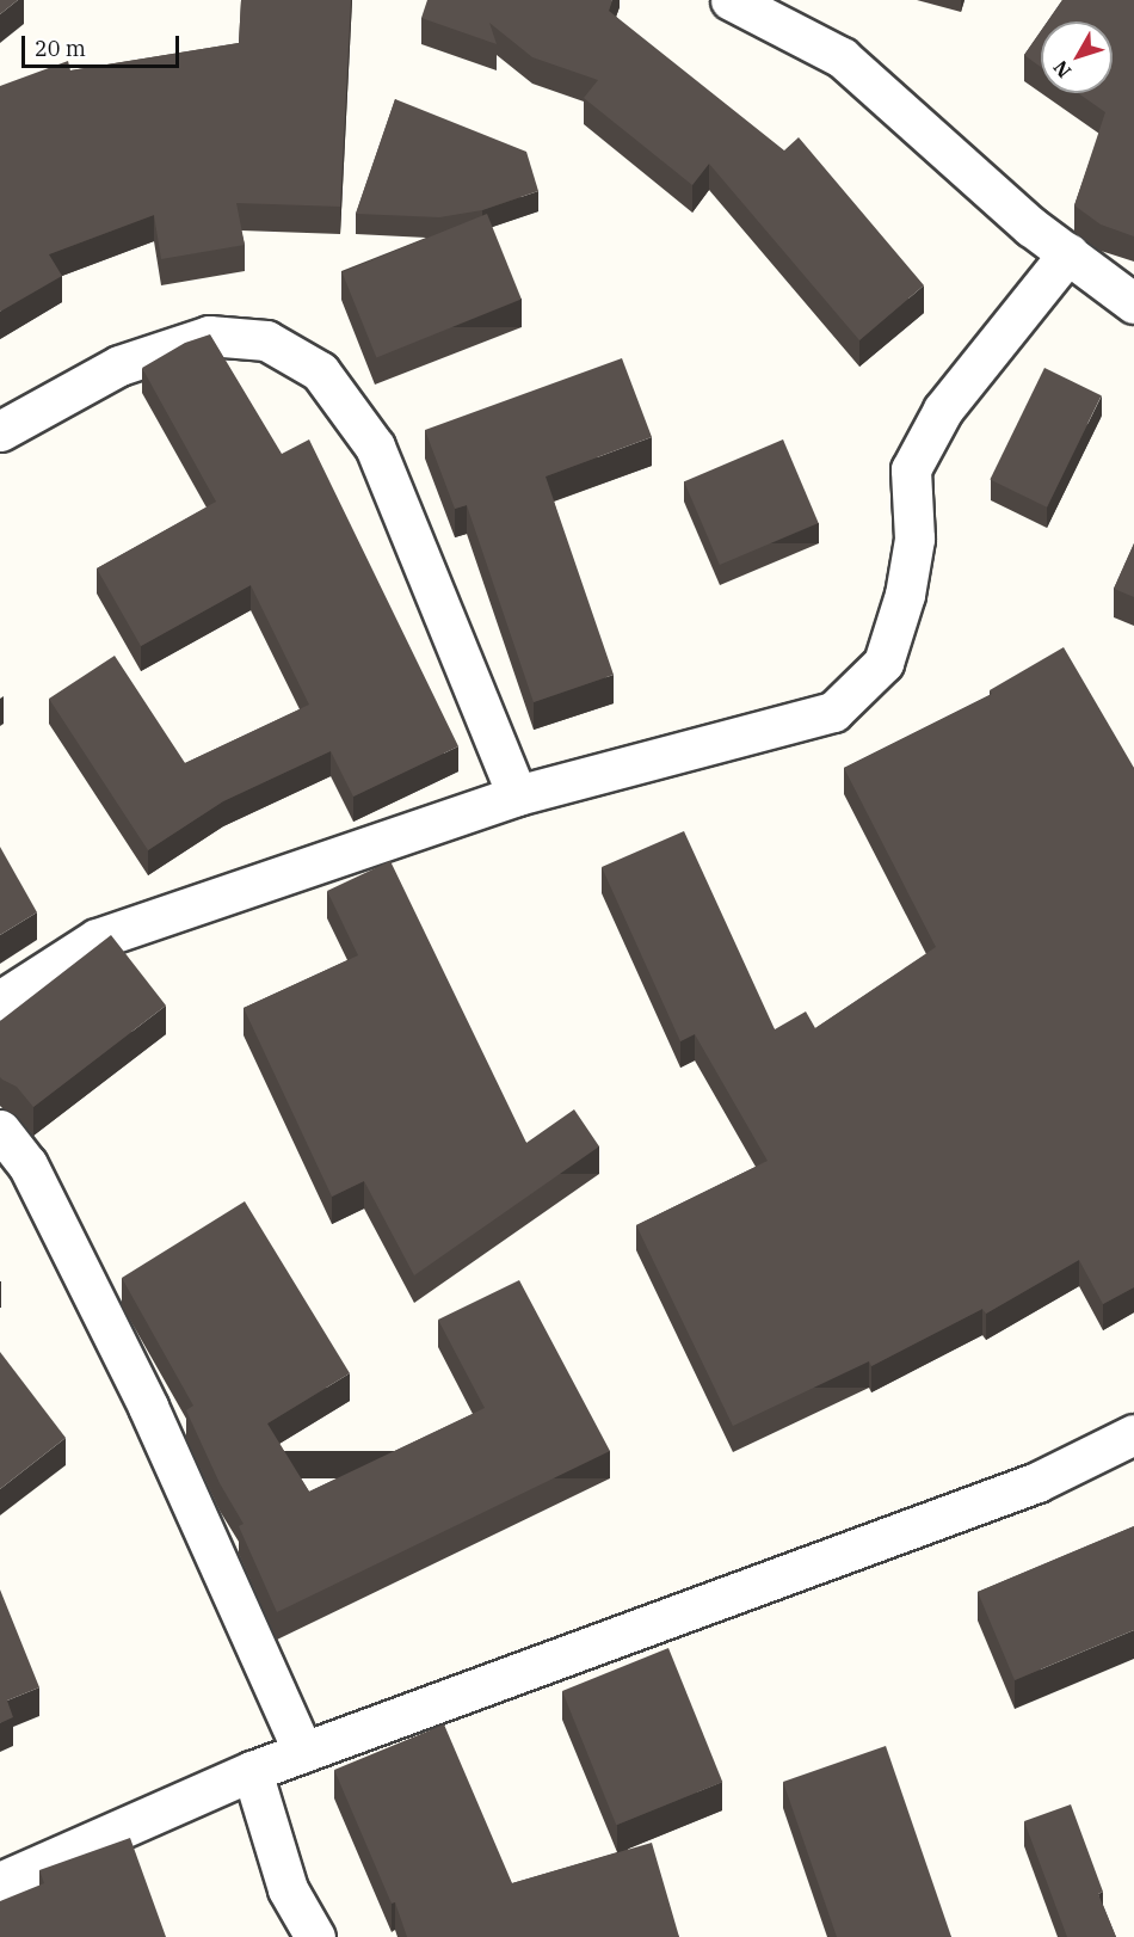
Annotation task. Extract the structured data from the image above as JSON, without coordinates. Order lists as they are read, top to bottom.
{
  "scale_bar": "20 m",
  "north": "bottom left"
}
